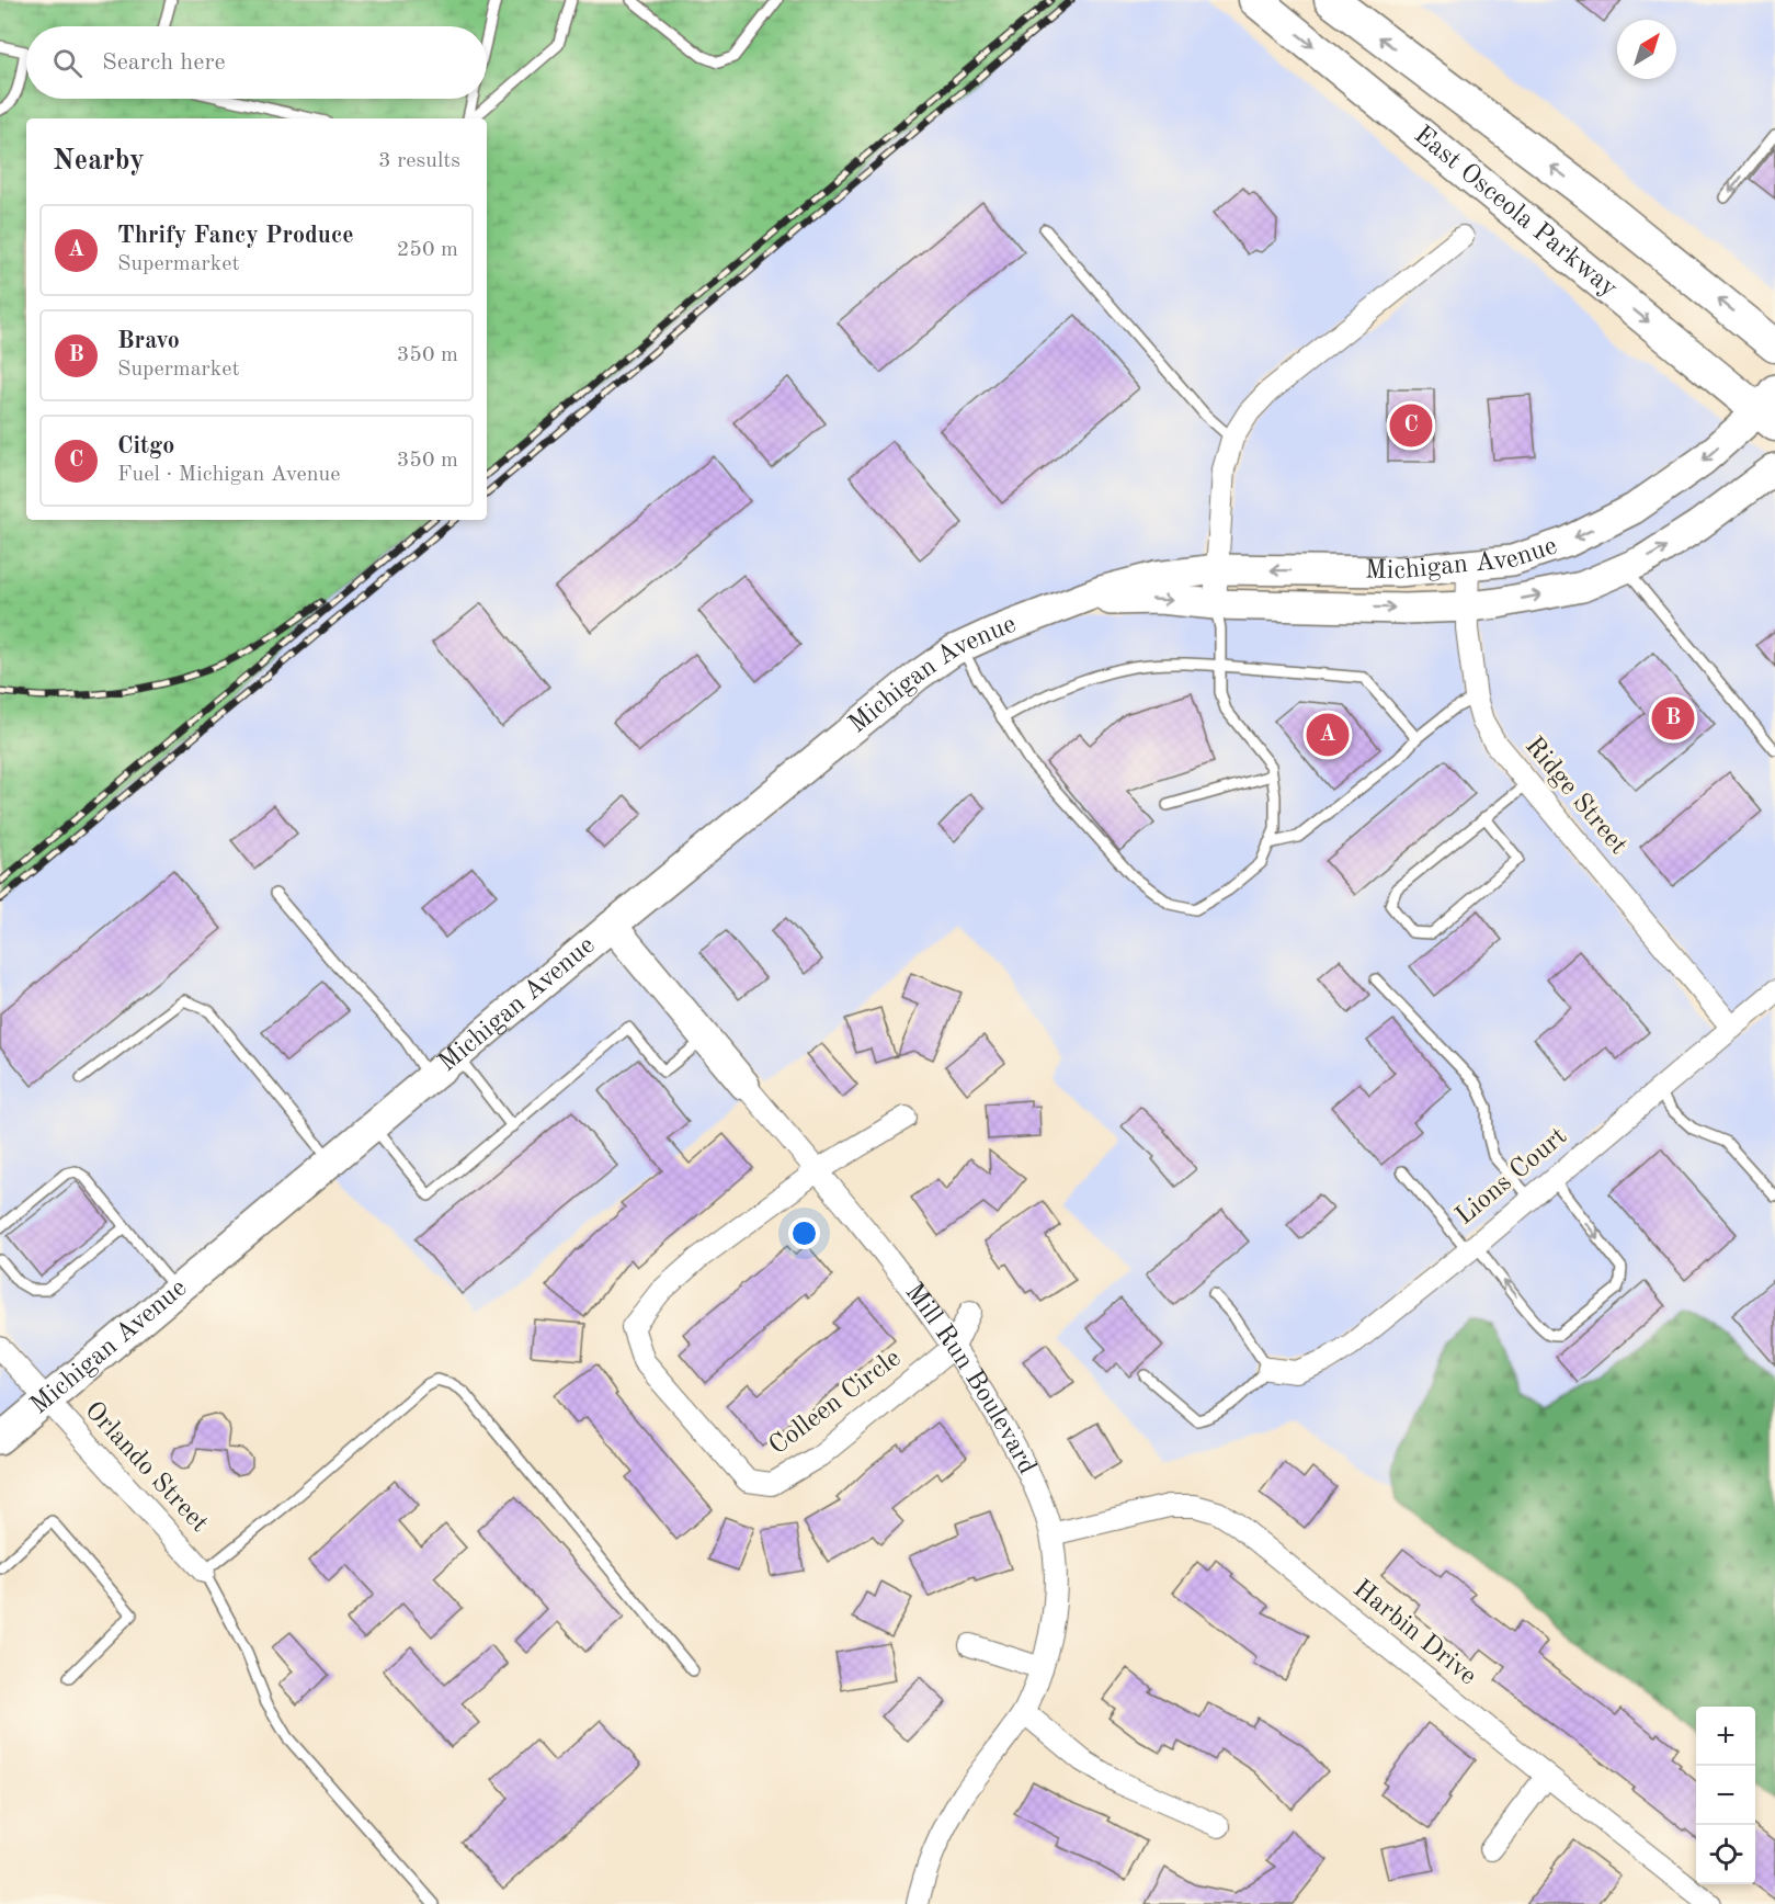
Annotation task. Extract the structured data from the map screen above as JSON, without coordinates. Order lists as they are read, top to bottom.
{
  "streets": {
    "main road": ["East Osceola Parkway", "Michigan Avenue", "Mill Run Boulevard"],
    "street": [
      "Ridge Street",
      "Lions Court",
      "Colleen Circle",
      "Orlando Street",
      "Harbin Drive"
    ]
  },
  "crossings": [
    ["East Osceola Parkway", "Michigan Avenue"],
    ["Michigan Avenue", "Ridge Street"],
    ["Michigan Avenue", "Mill Run Boulevard"],
    ["Michigan Avenue", "Orlando Street"],
    ["Ridge Street", "Lions Court"],
    ["Mill Run Boulevard", "Colleen Circle"],
    ["Mill Run Boulevard", "Harbin Drive"]
  ],
  "north": "top right",
  "page": {
    "search": "Search here",
    "heading": ["Nearby", "3 results"],
    "list": [
      {
        "mark": "A",
        "name": "Thrify Fancy Produce",
        "note": "Supermarket",
        "value": "250 m"
      },
      {
        "mark": "B",
        "name": "Bravo",
        "note": "Supermarket",
        "value": "350 m"
      },
      {
        "mark": "C",
        "name": "Citgo",
        "note": "Fuel · Michigan Avenue",
        "value": "350 m"
      }
    ],
    "pins": ["C", "B", "A"],
    "map_buttons": ["+", "−"]
  }
}
